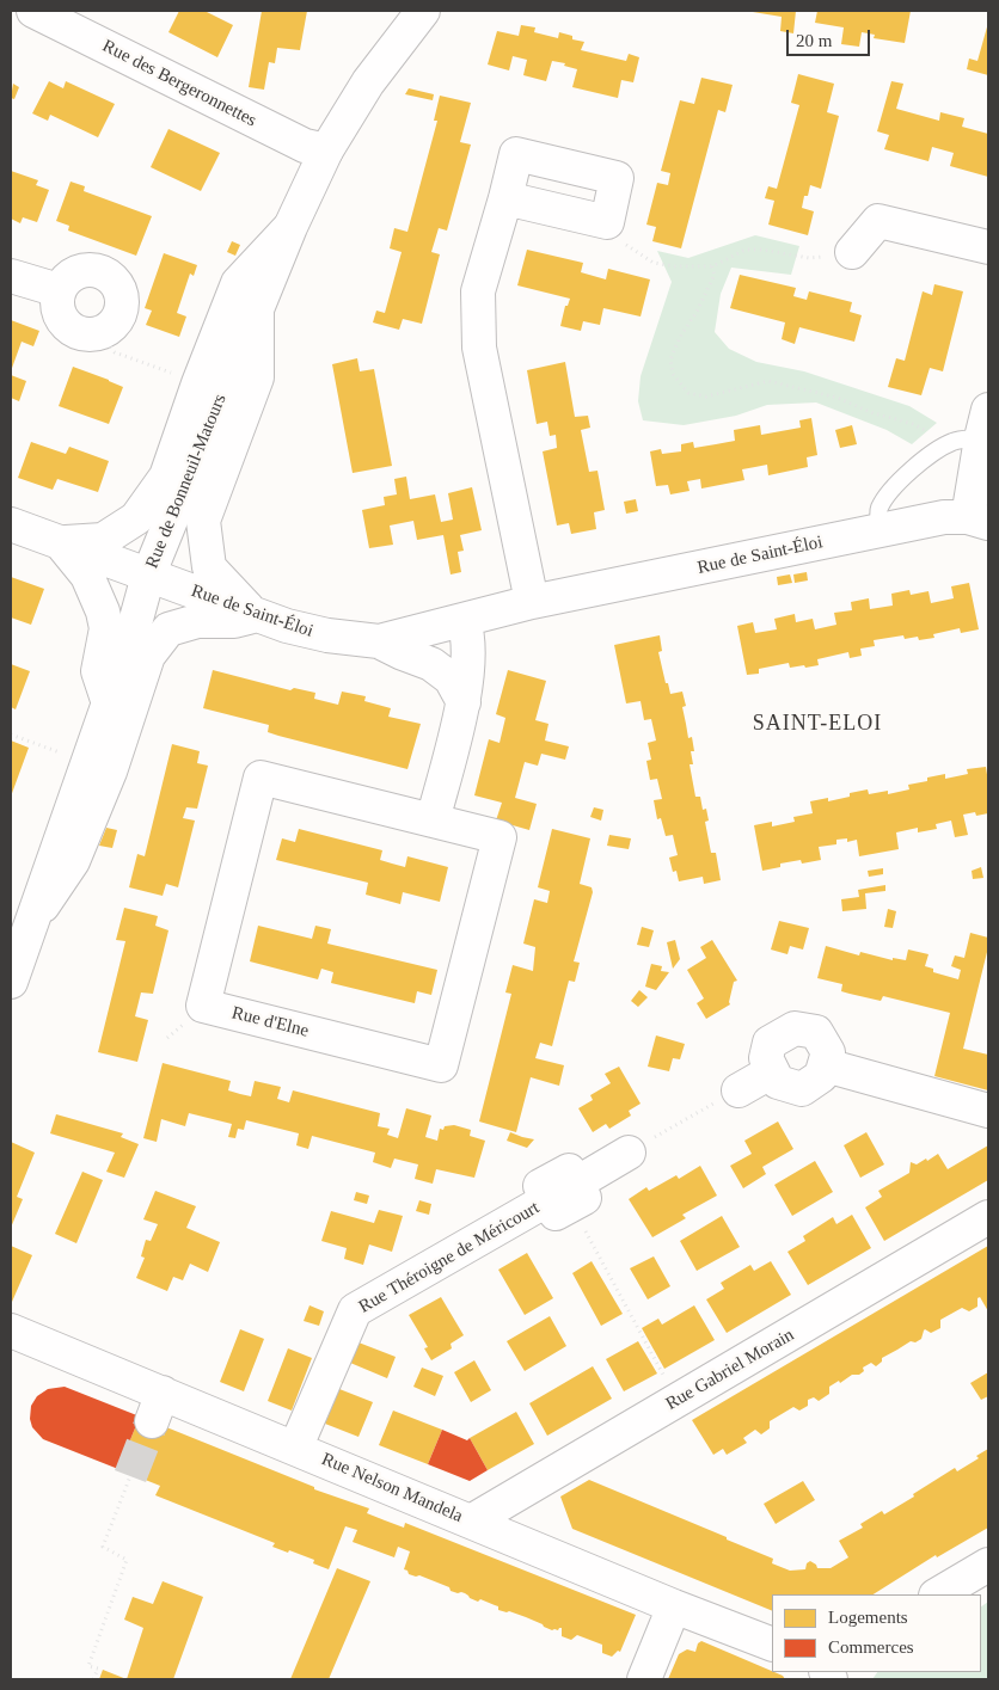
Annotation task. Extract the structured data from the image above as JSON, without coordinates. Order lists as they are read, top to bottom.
{
  "streets": {
    "street": [
      "Rue des Bergeronnettes",
      "Rue de Bonneuil-Matours",
      "Rue de Saint-Éloi",
      "Rue d'Elne",
      "Rue Théroigne de Méricourt",
      "Rue Gabriel Morain",
      "Rue Nelson Mandela"
    ]
  },
  "crossings": [
    ["Rue des Bergeronnettes", "Rue de Bonneuil-Matours"],
    ["Rue de Bonneuil-Matours", "Rue de Saint-Éloi"],
    ["Rue Théroigne de Méricourt", "Rue Nelson Mandela"],
    ["Rue Gabriel Morain", "Rue Nelson Mandela"]
  ],
  "districts": ["SAINT-ELOI"],
  "legend": ["Logements", "Commerces"],
  "scale_bar": "20 m"
}
